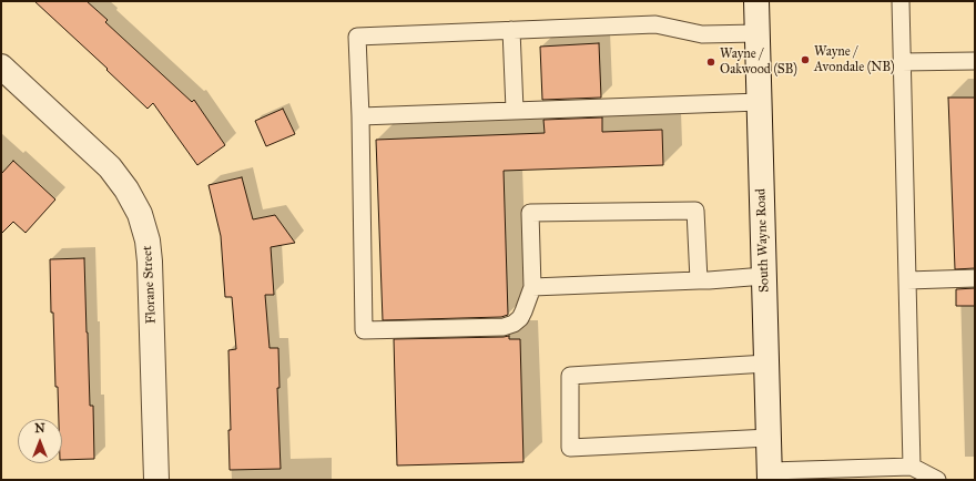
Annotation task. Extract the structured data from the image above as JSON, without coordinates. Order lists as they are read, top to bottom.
{
  "streets": {
    "main road": ["South Wayne Road", "Florane Street"]
  },
  "places": ["Wayne / Avondale (NB)", "Wayne / Oakwood (SB)"],
  "north": "top"
}
